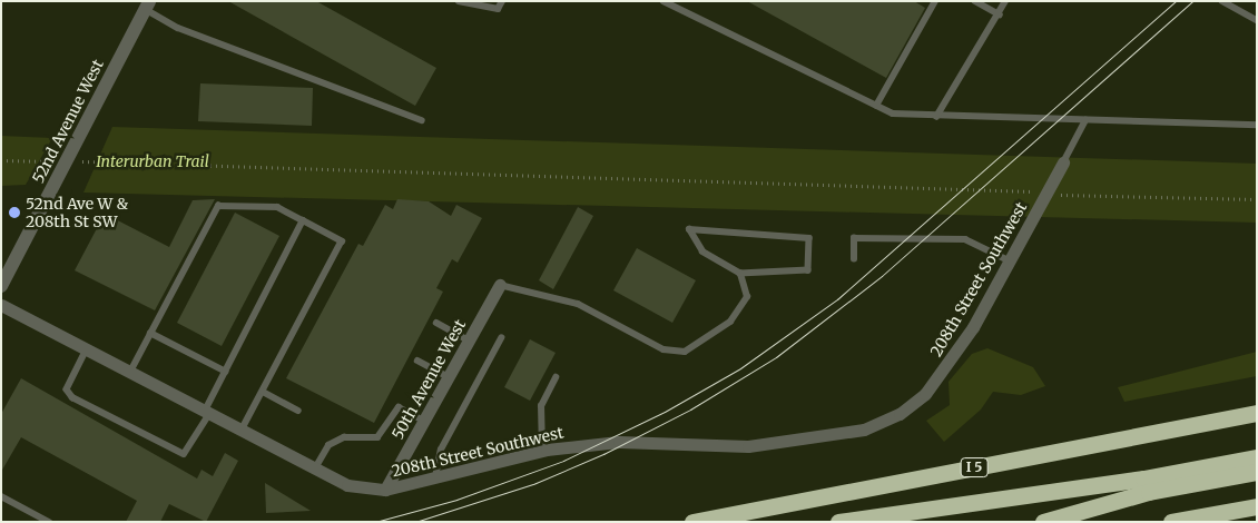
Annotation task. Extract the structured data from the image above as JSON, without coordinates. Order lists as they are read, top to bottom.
{
  "streets": {
    "highway": ["I 5"],
    "street": ["52nd Avenue West", "208th Street Southwest", "50th Avenue West"]
  },
  "crossings": [
    ["208th Street Southwest", "50th Avenue West"]
  ],
  "parks": ["Interurban Trail"],
  "places": ["52nd Ave W & 208th St SW"]
}
